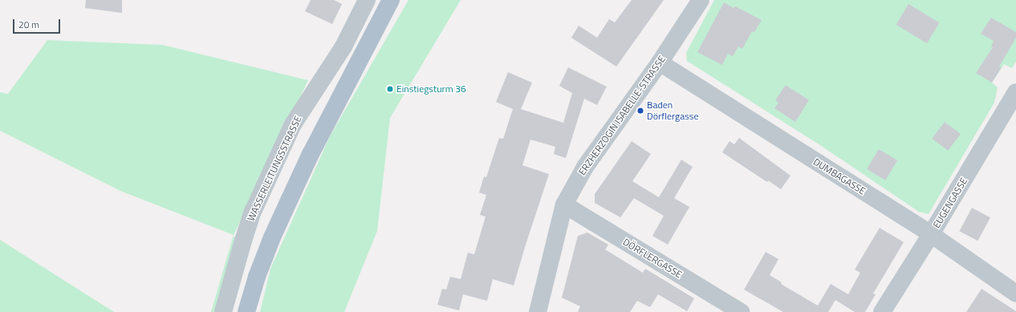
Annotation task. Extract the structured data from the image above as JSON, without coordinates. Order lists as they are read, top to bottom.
{
  "streets": {
    "street": [
      "ERZHERZOGIN ISABELLE-STRASSE",
      "WASSERLEITUNGSSTRASSE",
      "DUMBAGASSE",
      "EUGENGASSE",
      "DÖRFLERGASSE"
    ]
  },
  "crossings": [
    ["ERZHERZOGIN ISABELLE-STRASSE", "DUMBAGASSE"],
    ["ERZHERZOGIN ISABELLE-STRASSE", "DÖRFLERGASSE"],
    ["DUMBAGASSE", "EUGENGASSE"]
  ],
  "places": ["Einstiegsturm 36", "Baden Dörflergasse"],
  "scale_bar": "20 m"
}
